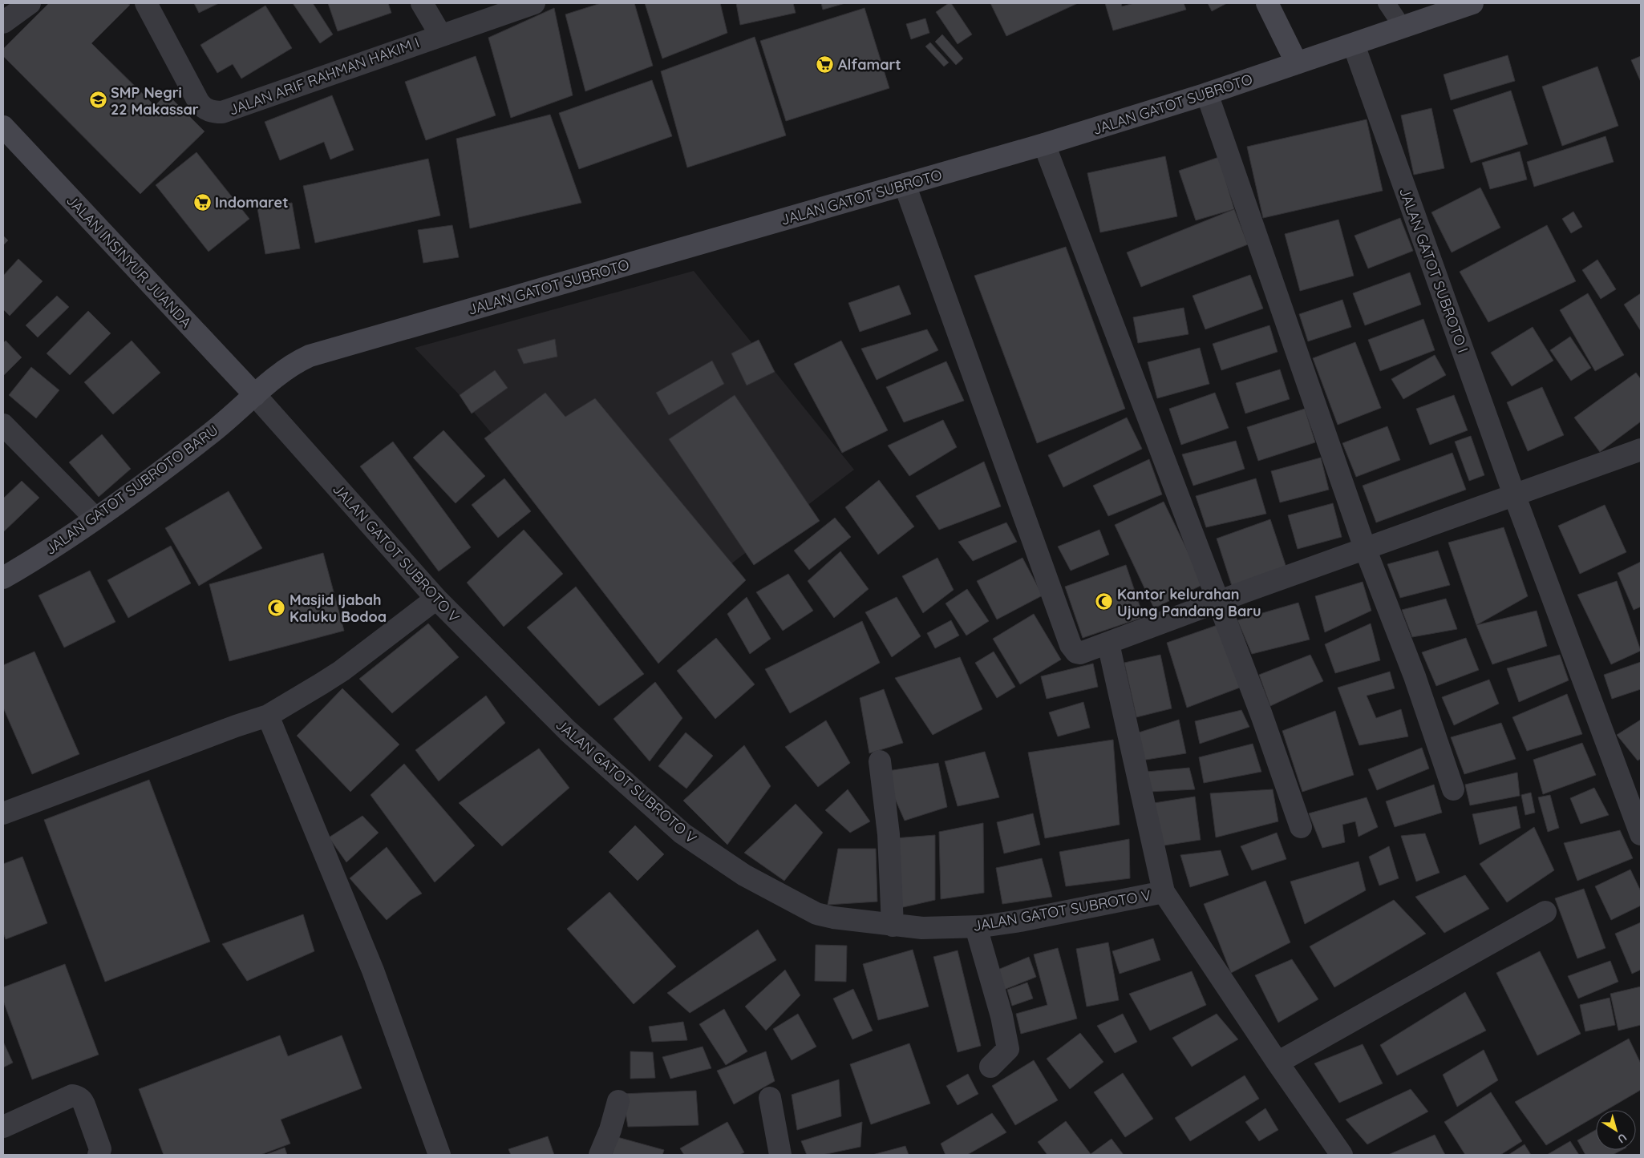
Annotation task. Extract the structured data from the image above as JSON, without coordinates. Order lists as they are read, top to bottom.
{
  "streets": {
    "street": [
      "JALAN ARIF RAHMAN HAKIM I",
      "JALAN GATOT SUBROTO",
      "JALAN INSINYUR JUANDA",
      "JALAN GATOT SUBROTO I",
      "JALAN GATOT SUBROTO BARU",
      "JALAN GATOT SUBROTO V"
    ]
  },
  "crossings": [
    ["JALAN GATOT SUBROTO", "JALAN INSINYUR JUANDA"],
    ["JALAN GATOT SUBROTO", "JALAN GATOT SUBROTO I"],
    ["JALAN GATOT SUBROTO", "JALAN GATOT SUBROTO BARU"],
    ["JALAN GATOT SUBROTO", "JALAN GATOT SUBROTO V"],
    ["JALAN INSINYUR JUANDA", "JALAN GATOT SUBROTO BARU"],
    ["JALAN INSINYUR JUANDA", "JALAN GATOT SUBROTO V"],
    ["JALAN GATOT SUBROTO BARU", "JALAN GATOT SUBROTO V"]
  ],
  "places": {
    "supermarket": ["Alfamart", "Indomaret"],
    "school or university": ["SMP Negri 22 Makassar"],
    "mosque": ["Kantor kelurahan Ujung Pandang Baru", "Masjid Ijabah Kaluku Bodoa"]
  },
  "north": "bottom right"
}
